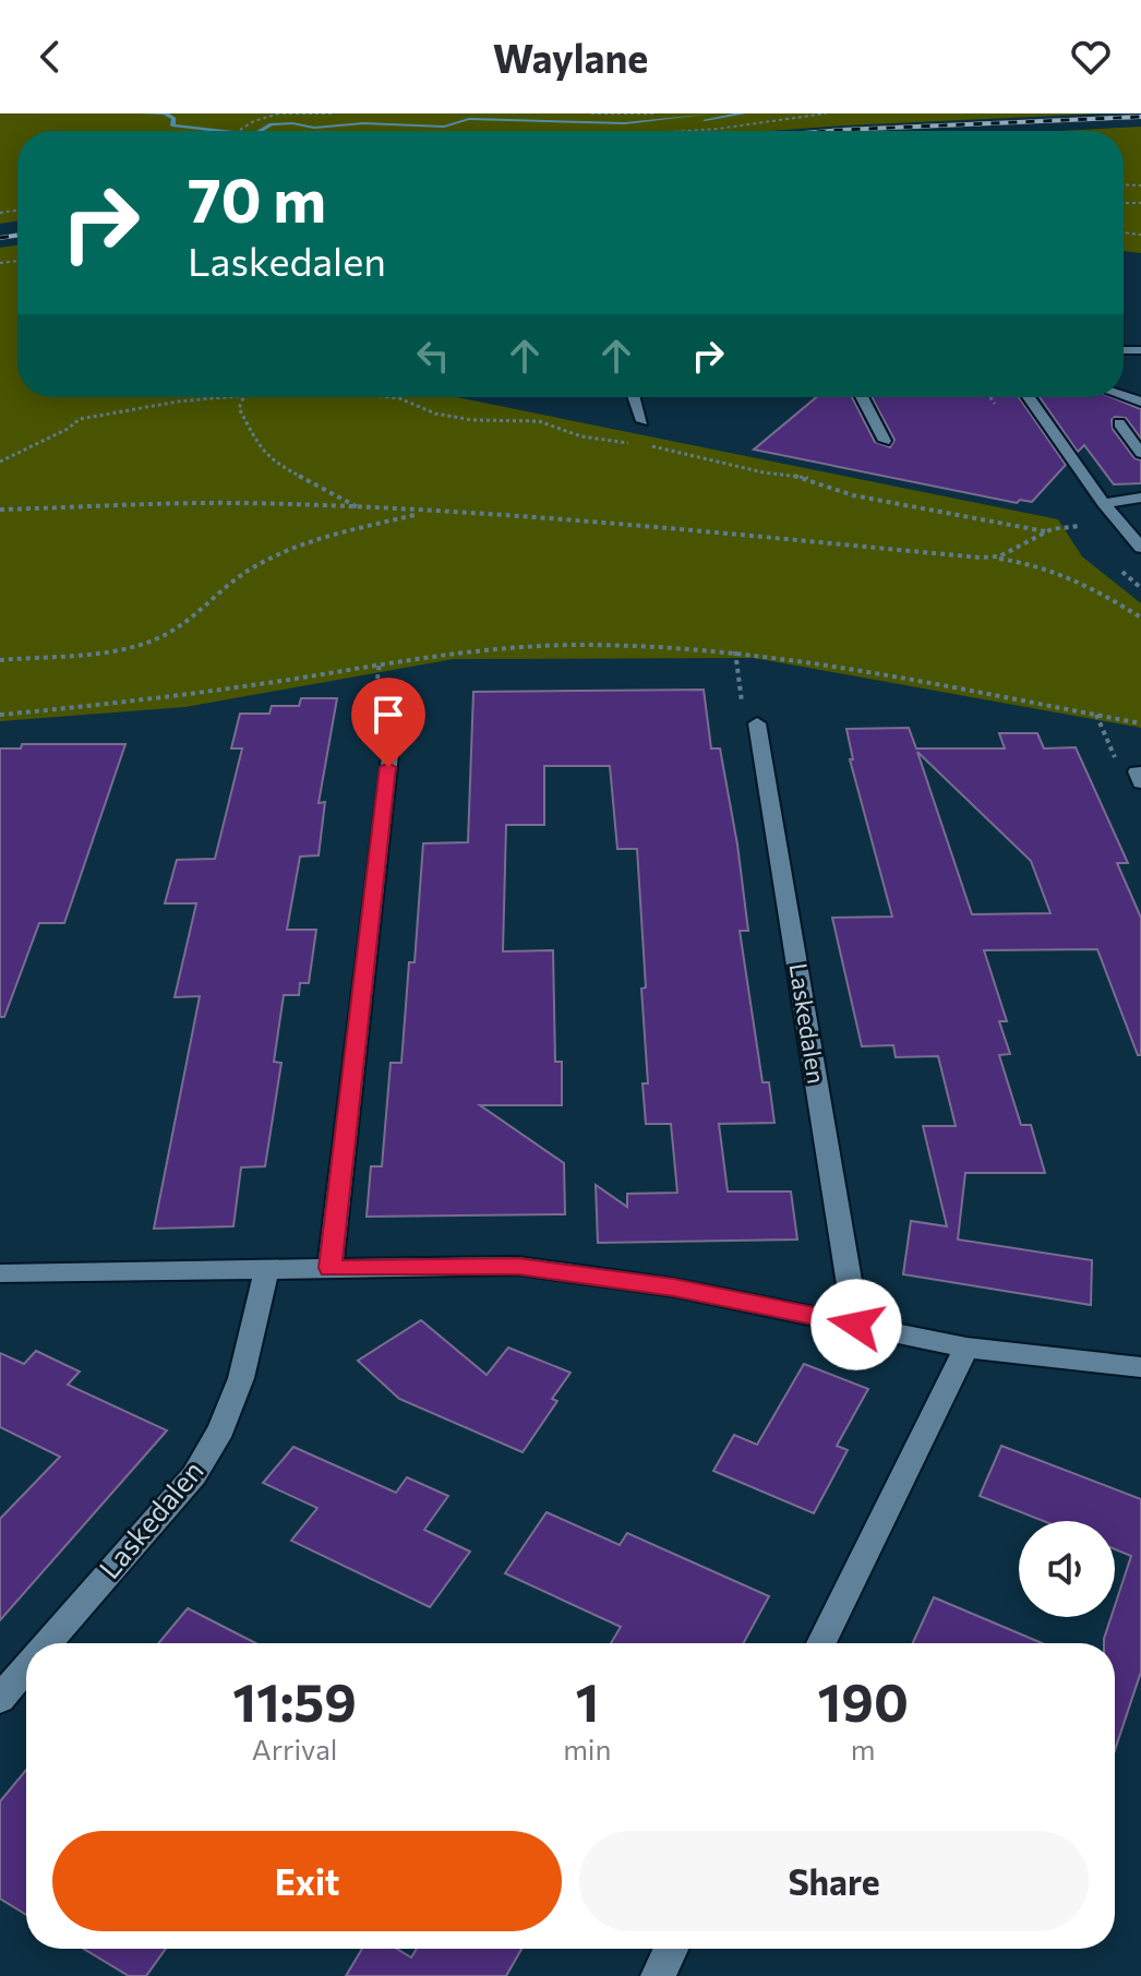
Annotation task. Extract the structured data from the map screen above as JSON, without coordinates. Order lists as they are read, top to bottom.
{
  "streets": {
    "street": ["Laskedalen"]
  },
  "page": {
    "header": "Waylane",
    "turn": ["70 m", "Laskedalen"],
    "eta": [
      "11:59",
      "Arrival",
      "1",
      "min",
      "190",
      "m"
    ],
    "buttons": ["Exit", "Share"]
  }
}
